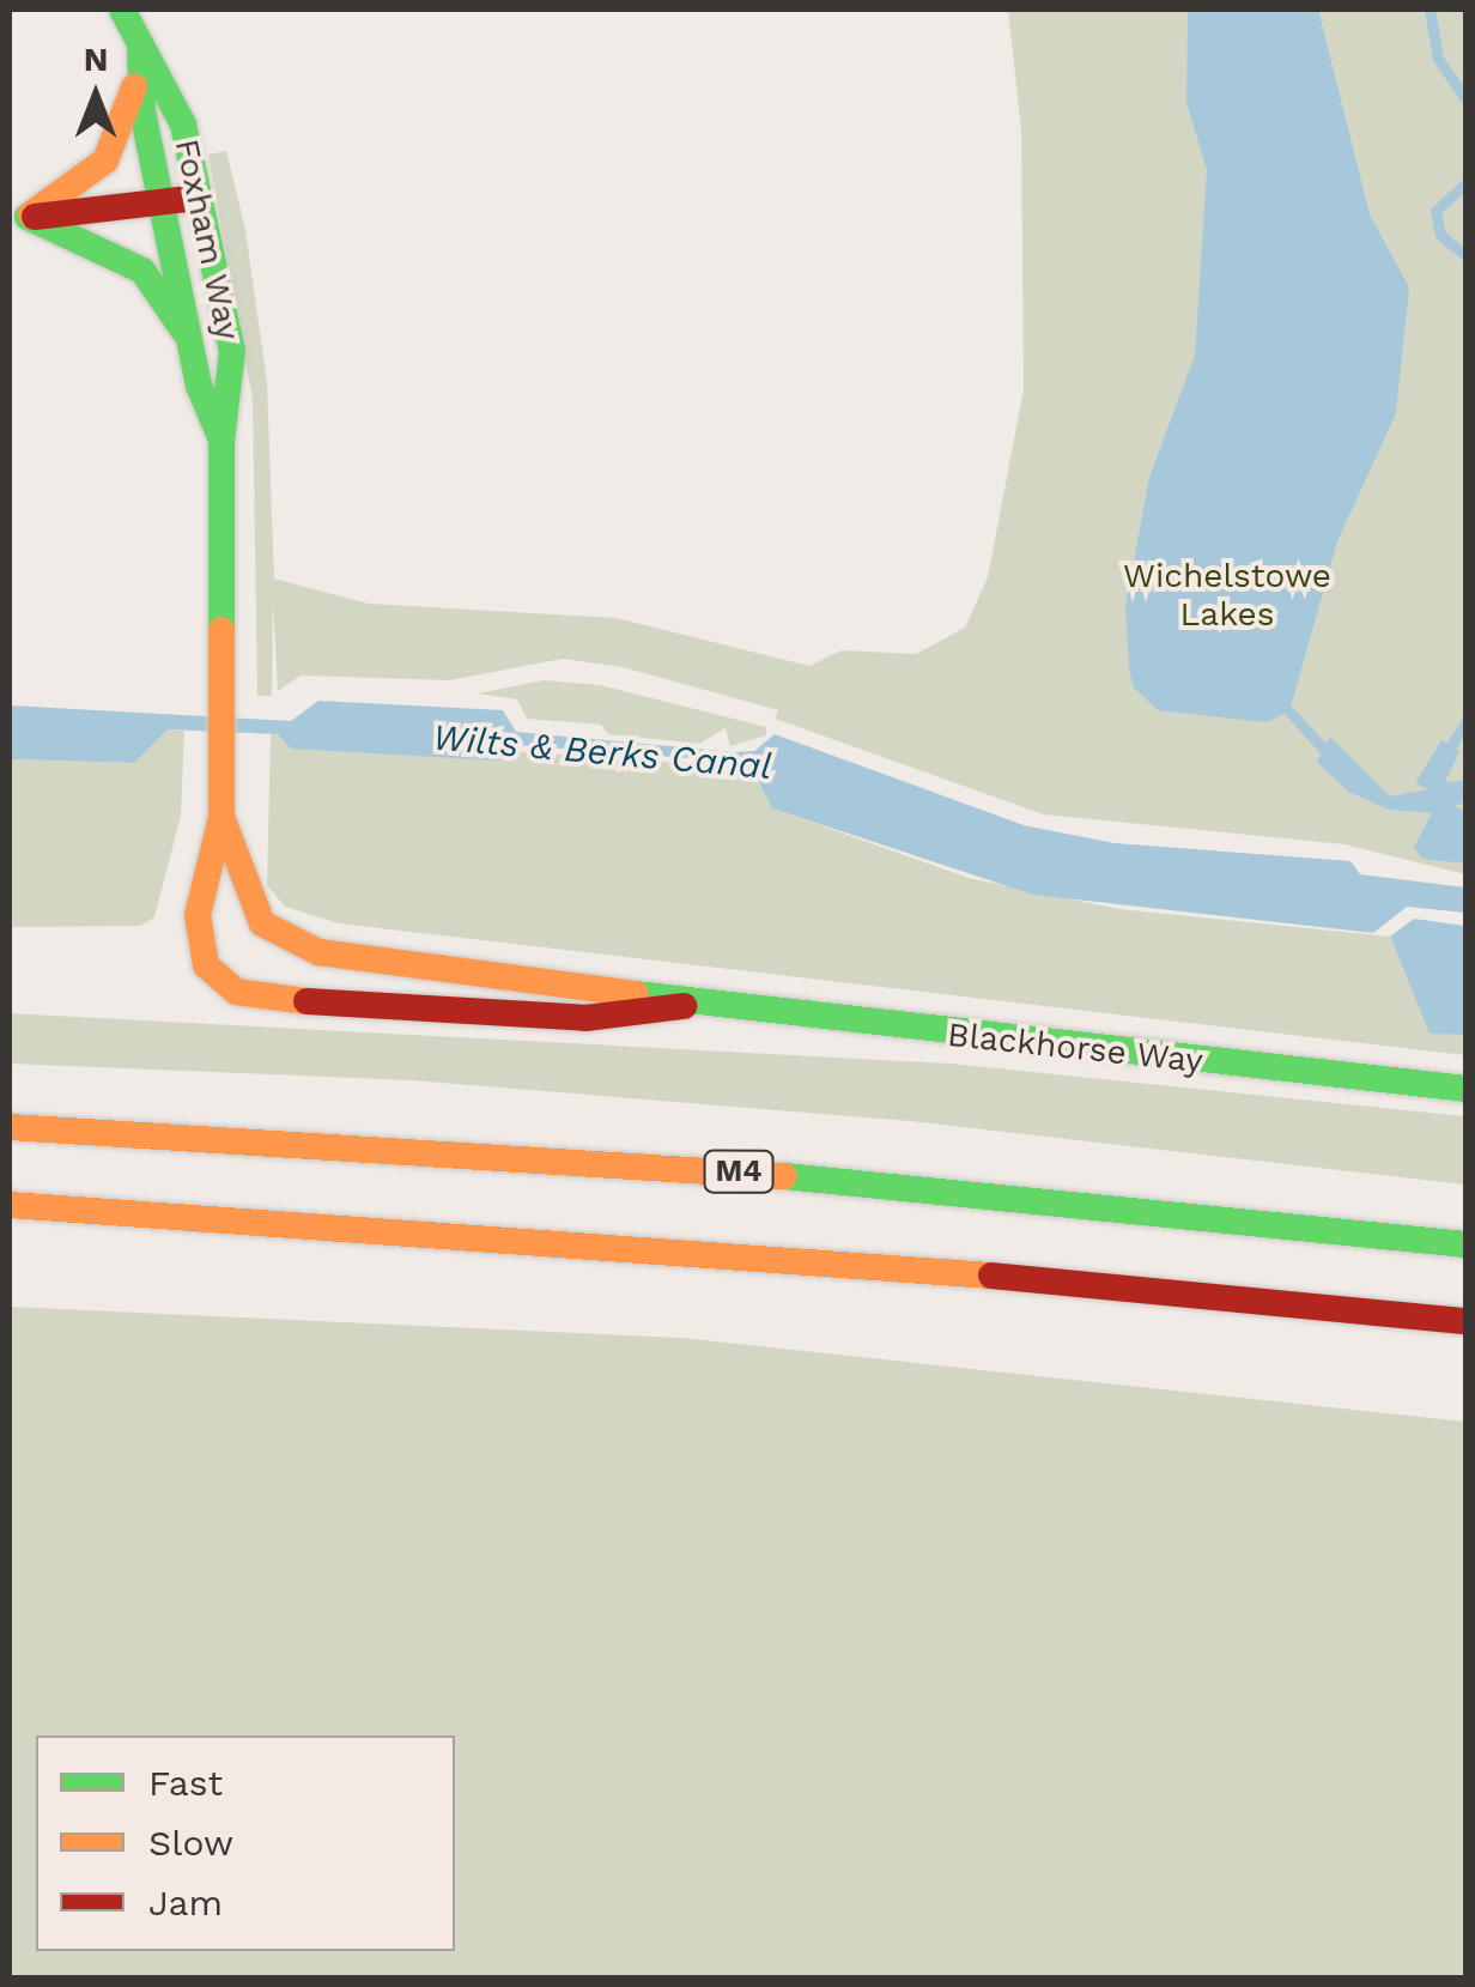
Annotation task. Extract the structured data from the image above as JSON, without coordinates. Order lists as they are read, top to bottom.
{
  "streets": {
    "main road": ["Foxham Way", "Blackhorse Way", "M4"]
  },
  "crossings": [
    ["Foxham Way", "Blackhorse Way"]
  ],
  "water": ["Wilts & Berks Canal"],
  "parks": ["Wichelstowe Lakes"],
  "legend": ["Fast", "Slow", "Jam"],
  "north": "top"
}
